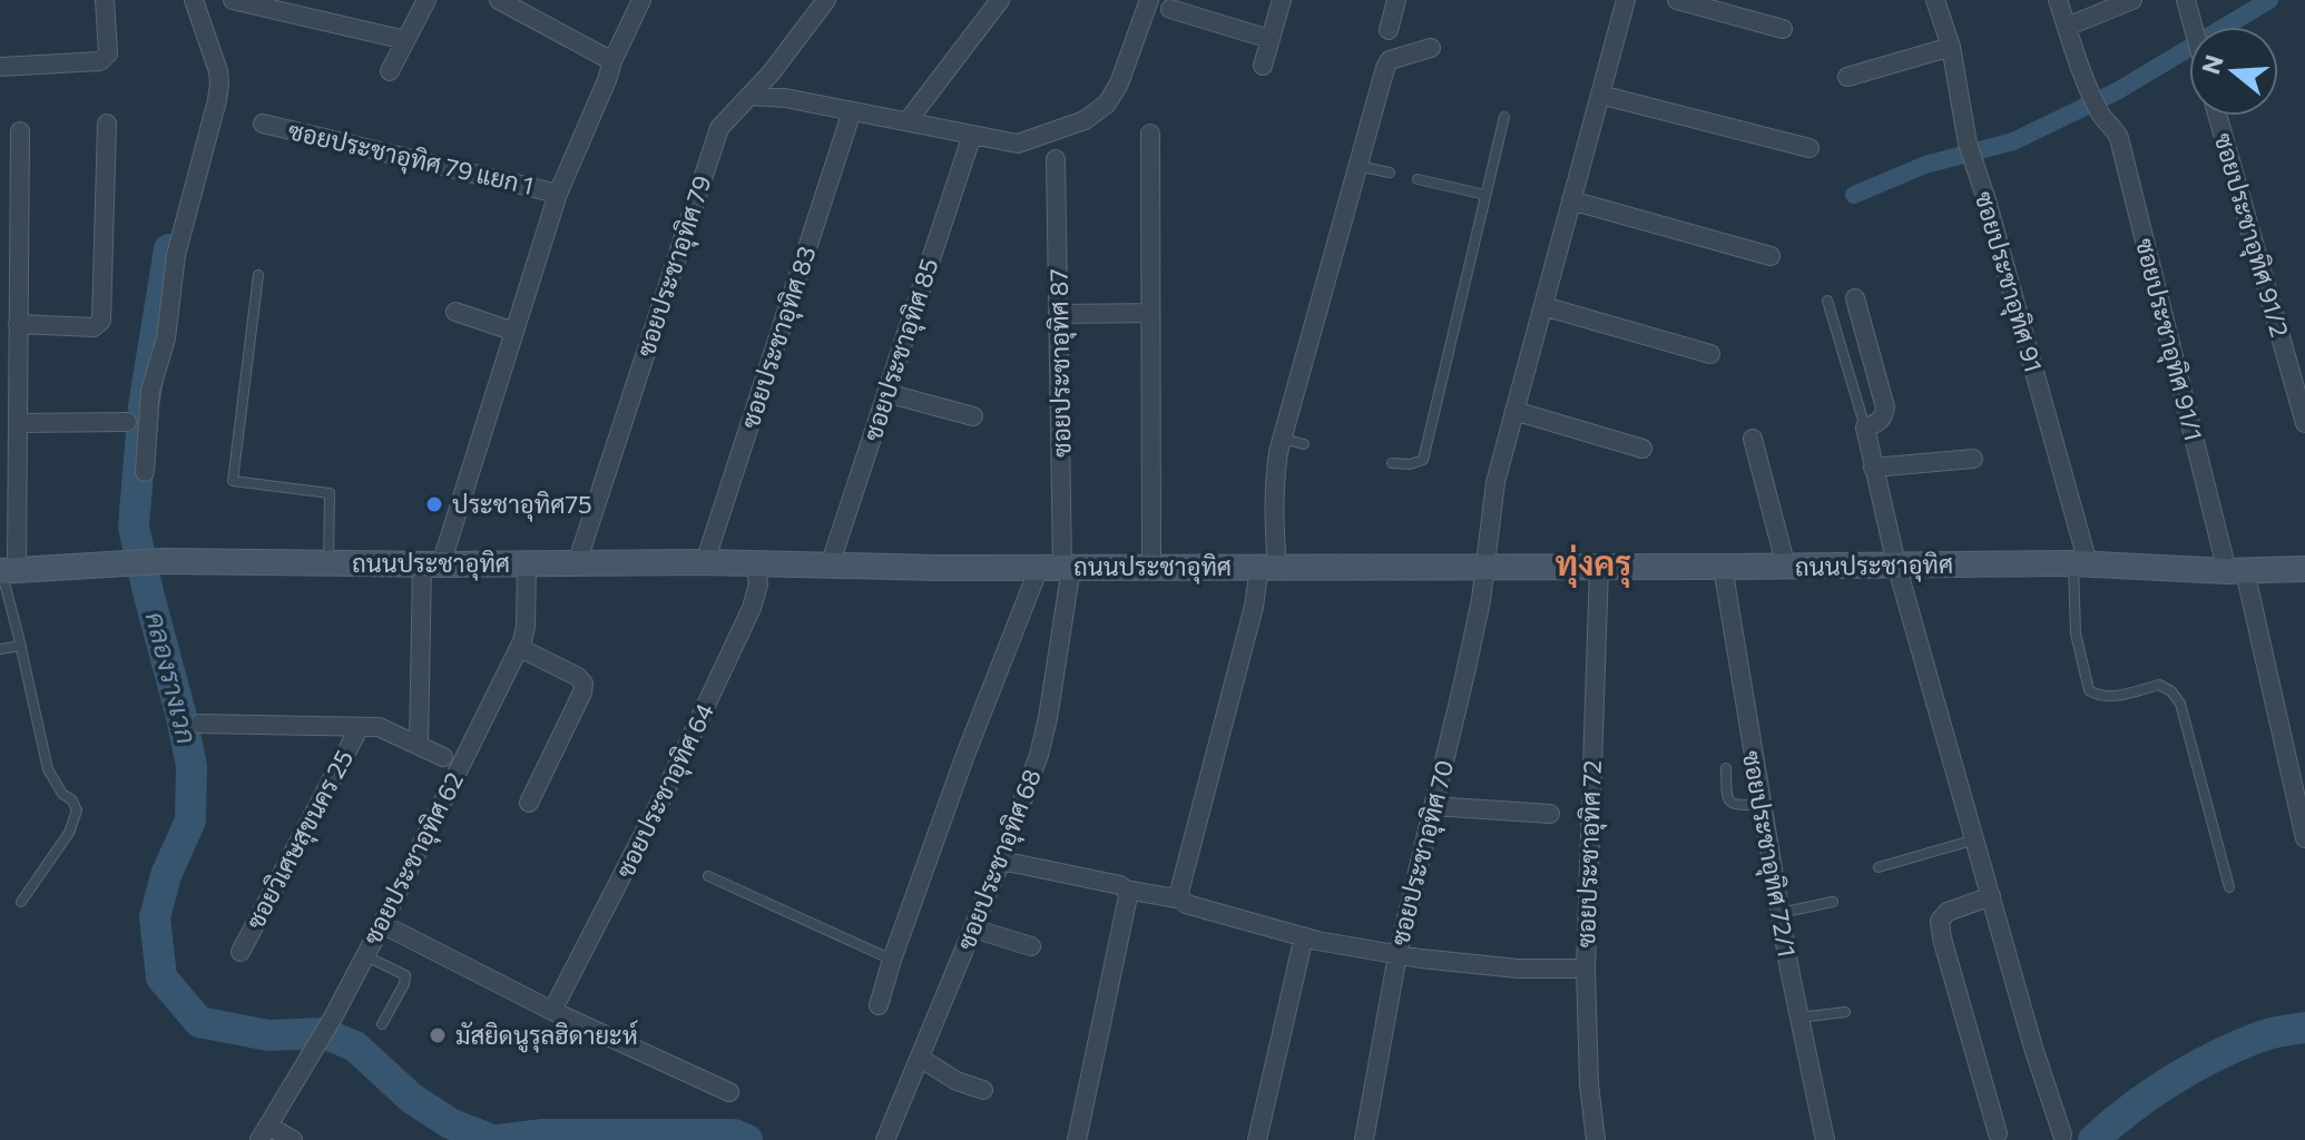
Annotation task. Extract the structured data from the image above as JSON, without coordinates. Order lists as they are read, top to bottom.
{
  "streets": {
    "main road": ["ถนนประชาอุทิศ"],
    "street": [
      "ซอยประชาอุทิศ 79 แยก 1",
      "ซอยประชาอุทิศ 91/2",
      "ซอยประชาอุทิศ 79",
      "ซอยประชาอุทิศ 91",
      "ซอยประชาอุทิศ 83",
      "ซอยประชาอุทิศ 91/1",
      "ซอยประชาอุทิศ 85",
      "ซอยประชาอุทิศ 87",
      "ซอยประชาอุทิศ 64",
      "ซอยวิเศษสุขนคร 25",
      "ซอยประชาอุทิศ 70",
      "ซอยประชาอุทิศ 72",
      "ซอยประชาอุทิศ 72/1",
      "ซอยประชาอุทิศ 62",
      "ซอยประชาอุทิศ 68"
    ]
  },
  "crossings": [
    ["ซอยประชาอุทิศ 79", "ถนนประชาอุทิศ"],
    ["ซอยประชาอุทิศ 91", "ถนนประชาอุทิศ"],
    ["ซอยประชาอุทิศ 83", "ถนนประชาอุทิศ"],
    ["ซอยประชาอุทิศ 91/1", "ถนนประชาอุทิศ"],
    ["ซอยประชาอุทิศ 85", "ถนนประชาอุทิศ"],
    ["ซอยประชาอุทิศ 87", "ถนนประชาอุทิศ"],
    ["ซอยประชาอุทิศ 87", "ซอยประชาอุทิศ 68"],
    ["ถนนประชาอุทิศ", "ซอยประชาอุทิศ 64"],
    ["ถนนประชาอุทิศ", "ซอยประชาอุทิศ 70"],
    ["ถนนประชาอุทิศ", "ซอยประชาอุทิศ 72"],
    ["ถนนประชาอุทิศ", "ซอยประชาอุทิศ 72/1"],
    ["ถนนประชาอุทิศ", "ซอยประชาอุทิศ 62"],
    ["ถนนประชาอุทิศ", "ซอยประชาอุทิศ 68"]
  ],
  "districts": ["ทุ่งครุ"],
  "water": ["คลองรางเวก"],
  "places": ["ประชาอุทิศ75", "มัสยิดนูรุลฮิดายะห์"],
  "north": "left"
}
